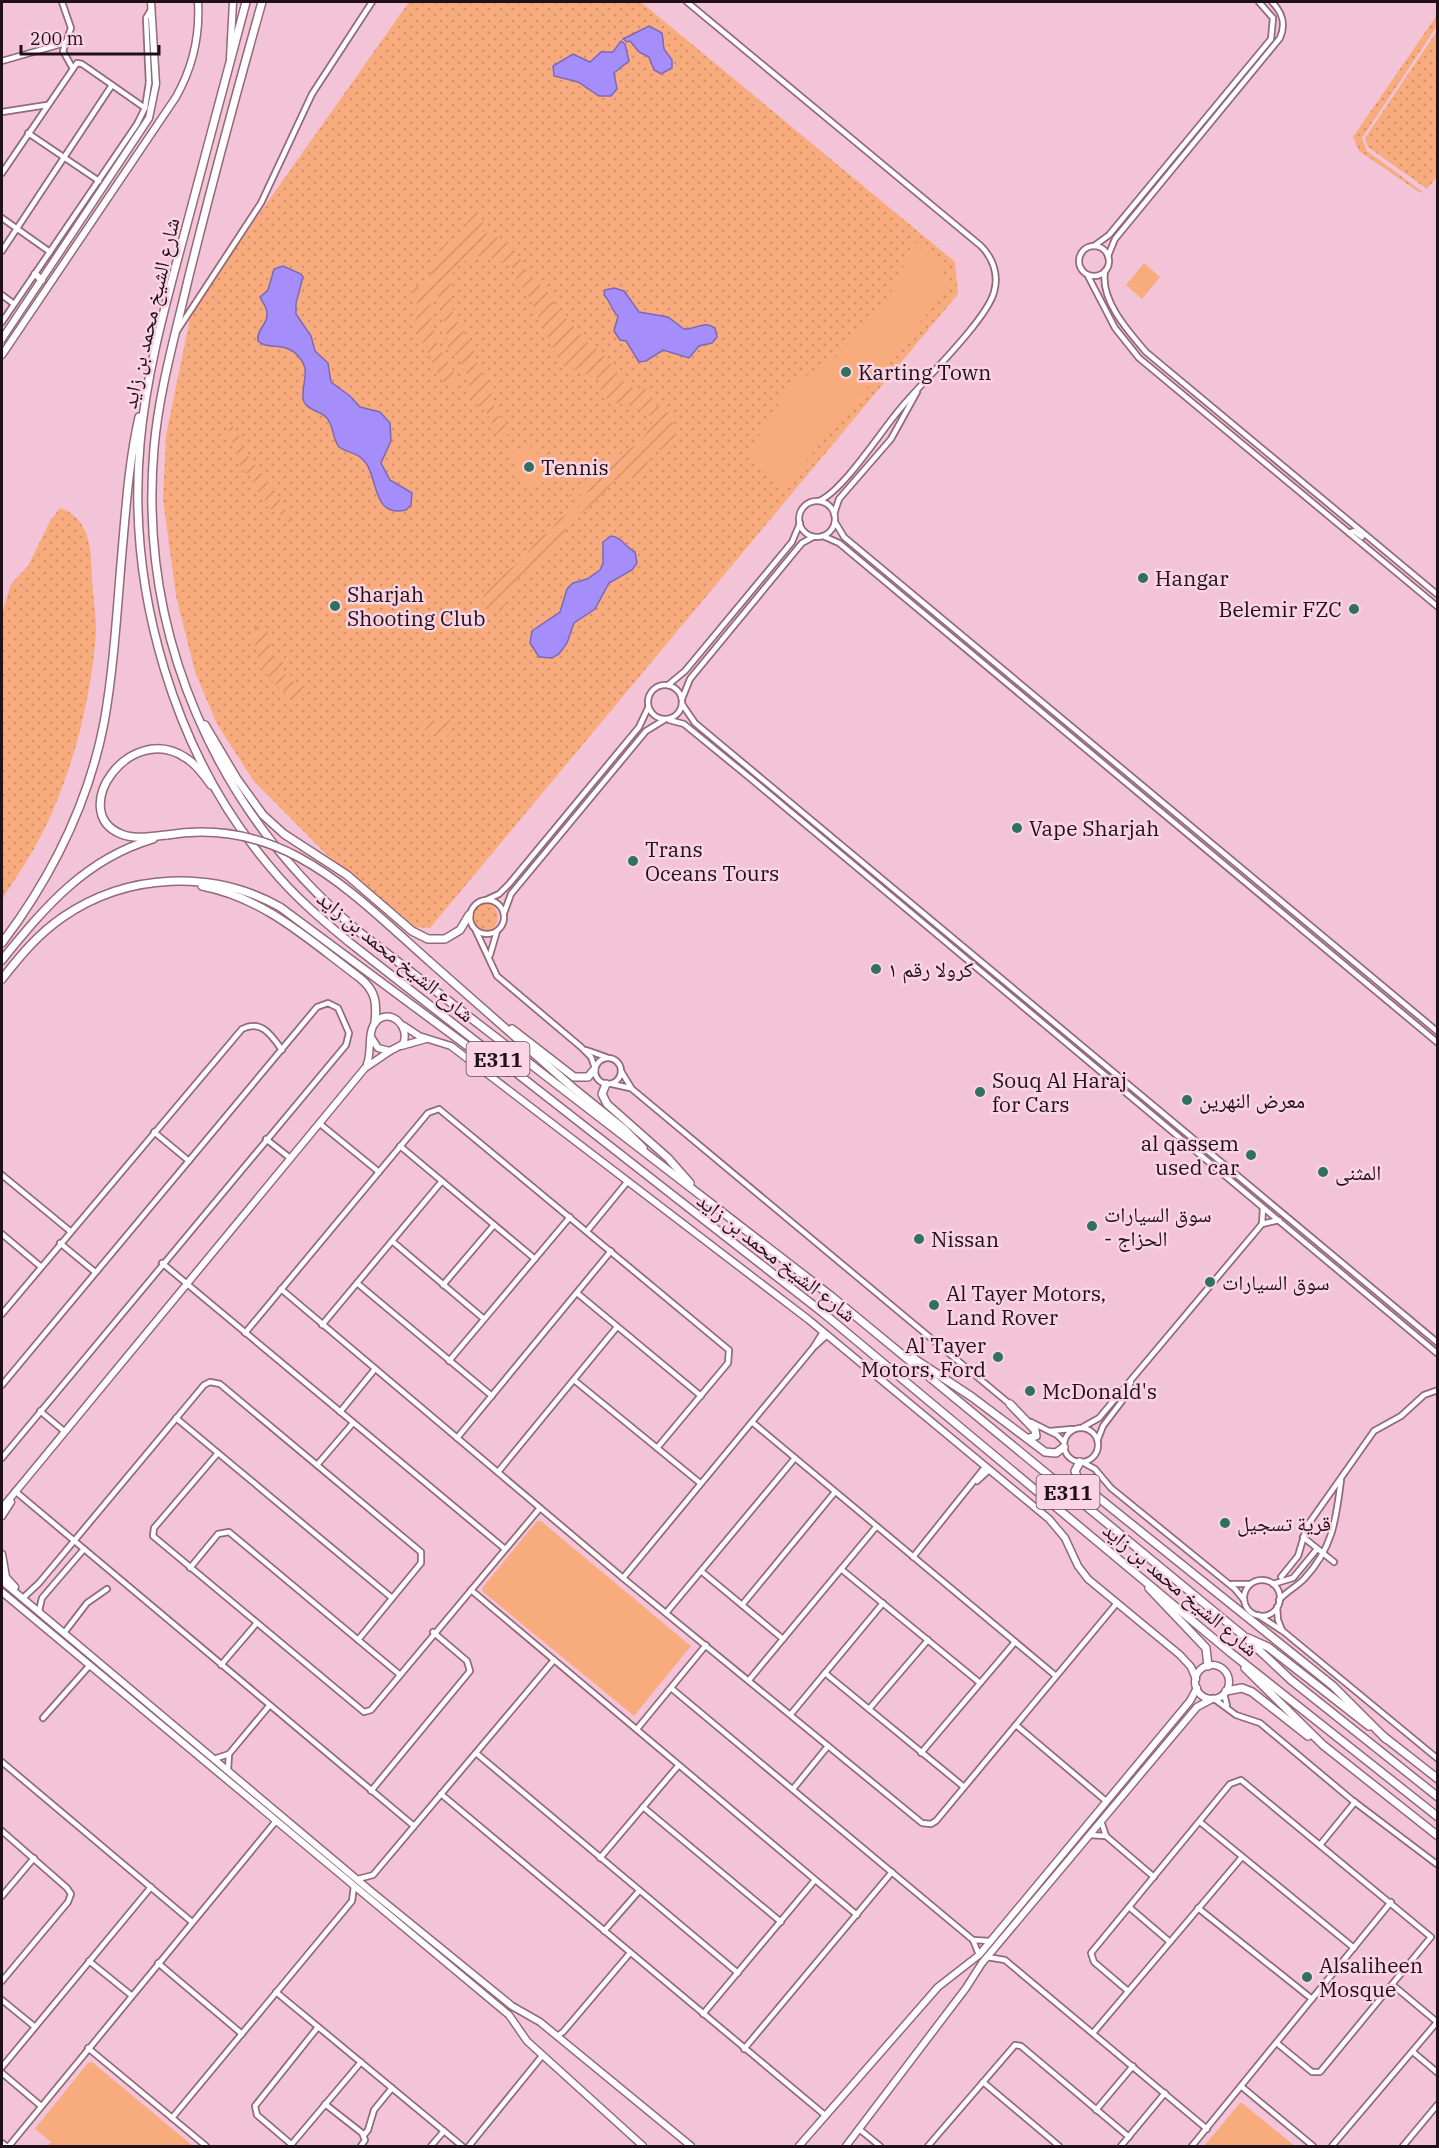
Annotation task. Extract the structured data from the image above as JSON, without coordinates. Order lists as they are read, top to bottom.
{
  "streets": {
    "highway": ["شارع الشيخ محمد بن زايد", "E311"]
  },
  "places": [
    "Karting Town",
    "Tennis",
    "Hangar",
    "Sharjah Shooting Club",
    "Belemir FZC",
    "Vape Sharjah",
    "Trans Oceans Tours",
    "كرولا رقم ١",
    "Souq Al Haraj for Cars",
    "معرض النهرين",
    "al qassem used car",
    "المثنى",
    "سوق السيارات - الحزاج",
    "Nissan",
    "سوق السيارات",
    "Al Tayer Motors, Land Rover",
    "Al Tayer Motors, Ford",
    "McDonald's",
    "قرية تسجيل",
    "Alsaliheen Mosque"
  ],
  "scale_bar": "200 m"
}
